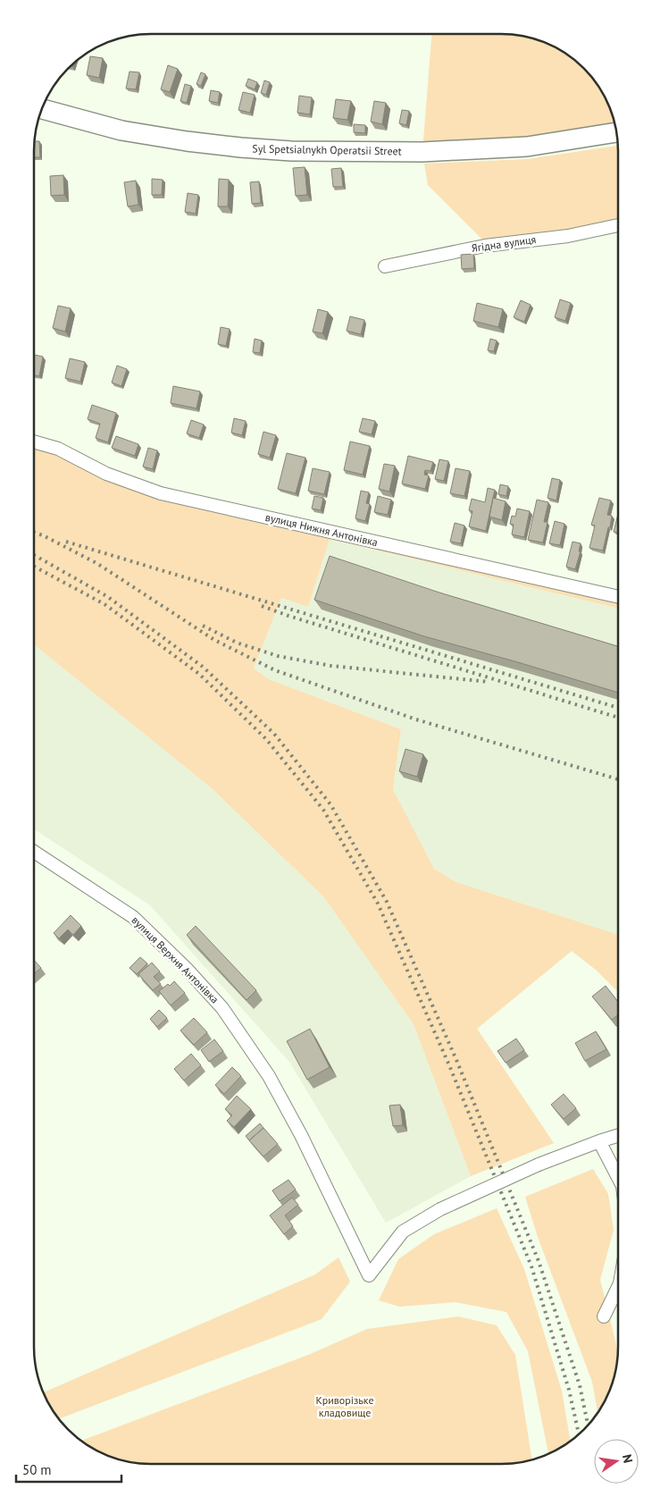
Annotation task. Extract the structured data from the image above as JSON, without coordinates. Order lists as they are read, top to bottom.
{
  "streets": {
    "main road": ["Syl Spetsialnykh Operatsii Street"],
    "street": ["Ягідна вулиця", "вулиця Нижня Антонівка", "вулиця Верхня Антонівка"]
  },
  "parks": ["Криворізьке кладовище"],
  "scale_bar": "50 m",
  "north": "right"
}
